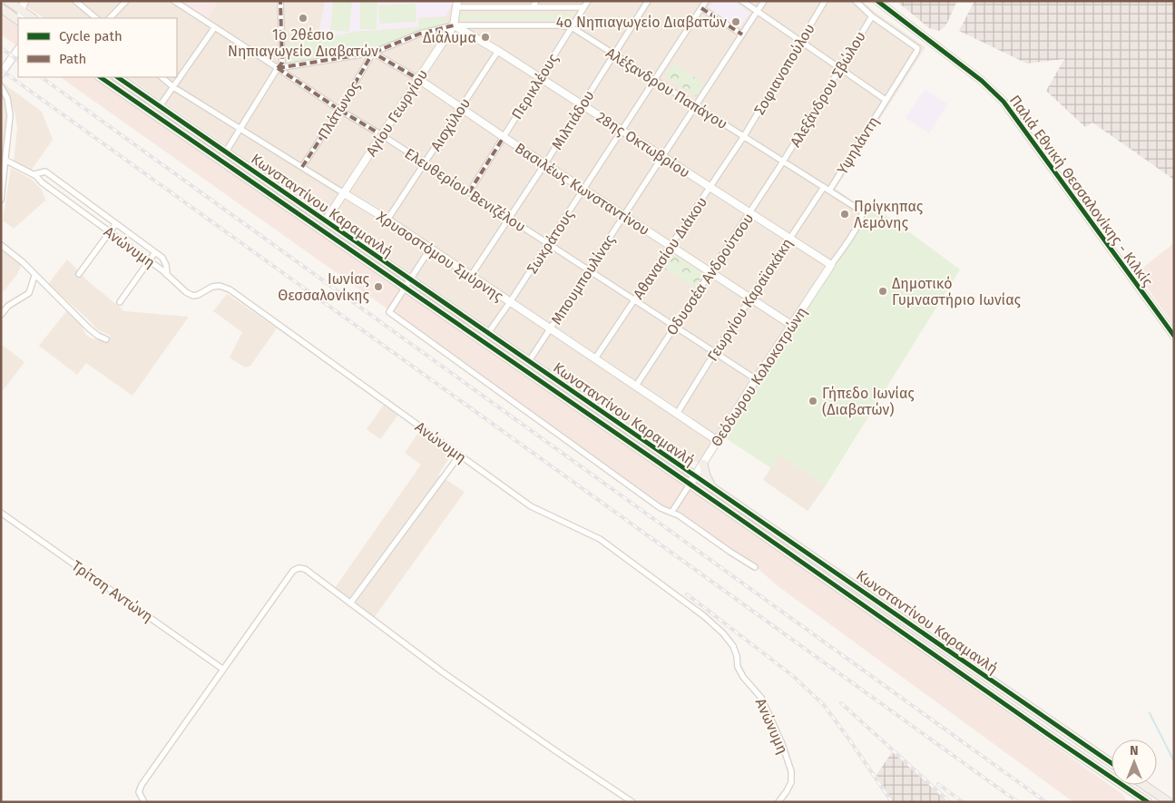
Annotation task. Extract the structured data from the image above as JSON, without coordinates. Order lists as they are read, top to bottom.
{
  "streets": {
    "main road": ["Κωνσταντίνου Καραμανλή"],
    "street": [
      "Σοφιανοπούλου",
      "Περικλέους",
      "Αλέξανδρου Παπάγου",
      "Αλεξάνδρου Σβώλου",
      "Πλάτωνος",
      "Αγίου Γεωργίου",
      "Μιλτιάδου",
      "Αισχύλου",
      "28ης Οκτωβρίου",
      "Υψηλάντη",
      "Βασιλέως Κωνσταντίνου",
      "Ελευθερίου Βενιζέλου",
      "Παλιά Εθνική Θεσσαλονίκης - Κιλκίς",
      "Σωκράτους",
      "Ανώνυμη",
      "Αθανασίου Διάκου",
      "Χρυσοστόμου Σμύρνης",
      "Οδυσσέα Ανδρούτσου",
      "Μπουμπουλίνας",
      "Γεωργίου Καραϊσκάκη",
      "Θεόδωρου Κολοκοτρώνη",
      "Τρίτση Αντώνη"
    ]
  },
  "crossings": [
    ["Σοφιανοπούλου", "Αλέξανδρου Παπάγου"],
    ["Σοφιανοπούλου", "Αθανασίου Διάκου"],
    ["Περικλέους", "Αλέξανδρου Παπάγου"],
    ["Περικλέους", "28ης Οκτωβρίου"],
    ["Περικλέους", "Βασιλέως Κωνσταντίνου"],
    ["Περικλέους", "Ελευθερίου Βενιζέλου"],
    ["Αλέξανδρου Παπάγου", "Αλεξάνδρου Σβώλου"],
    ["Αλέξανδρου Παπάγου", "Πλάτωνος"],
    ["Αλέξανδρου Παπάγου", "Αγίου Γεωργίου"],
    ["Αλέξανδρου Παπάγου", "Μιλτιάδου"],
    ["Αλέξανδρου Παπάγου", "28ης Οκτωβρίου"],
    ["Αλέξανδρου Παπάγου", "Υψηλάντη"],
    ["Αλέξανδρου Παπάγου", "Βασιλέως Κωνσταντίνου"],
    ["Αλέξανδρου Παπάγου", "Ελευθερίου Βενιζέλου"],
    ["Αλέξανδρου Παπάγου", "Σωκράτους"],
    ["Αλέξανδρου Παπάγου", "Αθανασίου Διάκου"],
    ["Αλέξανδρου Παπάγου", "Οδυσσέα Ανδρούτσου"],
    ["Αλέξανδρου Παπάγου", "Μπουμπουλίνας"],
    ["Αλέξανδρου Παπάγου", "Γεωργίου Καραϊσκάκη"],
    ["Αλέξανδρου Παπάγου", "Θεόδωρου Κολοκοτρώνη"],
    ["Αλεξάνδρου Σβώλου", "Υψηλάντη"],
    ["Αλεξάνδρου Σβώλου", "Οδυσσέα Ανδρούτσου"],
    ["Πλάτωνος", "Βασιλέως Κωνσταντίνου"],
    ["Πλάτωνος", "Ελευθερίου Βενιζέλου"],
    ["Πλάτωνος", "Χρυσοστόμου Σμύρνης"],
    ["Αγίου Γεωργίου", "28ης Οκτωβρίου"],
    ["Αγίου Γεωργίου", "Βασιλέως Κωνσταντίνου"],
    ["Αγίου Γεωργίου", "Ελευθερίου Βενιζέλου"],
    ["Αγίου Γεωργίου", "Κωνσταντίνου Καραμανλή"],
    ["Αγίου Γεωργίου", "Χρυσοστόμου Σμύρνης"],
    ["Μιλτιάδου", "28ης Οκτωβρίου"],
    ["Μιλτιάδου", "Βασιλέως Κωνσταντίνου"],
    ["Μιλτιάδου", "Ελευθερίου Βενιζέλου"],
    ["Μιλτιάδου", "Χρυσοστόμου Σμύρνης"],
    ["Αισχύλου", "28ης Οκτωβρίου"],
    ["Αισχύλου", "Βασιλέως Κωνσταντίνου"],
    ["Αισχύλου", "Ελευθερίου Βενιζέλου"],
    ["Αισχύλου", "Χρυσοστόμου Σμύρνης"],
    ["28ης Οκτωβρίου", "Σωκράτους"],
    ["28ης Οκτωβρίου", "Αθανασίου Διάκου"],
    ["28ης Οκτωβρίου", "Οδυσσέα Ανδρούτσου"],
    ["28ης Οκτωβρίου", "Μπουμπουλίνας"],
    ["28ης Οκτωβρίου", "Γεωργίου Καραϊσκάκη"],
    ["28ης Οκτωβρίου", "Θεόδωρου Κολοκοτρώνη"],
    ["Βασιλέως Κωνσταντίνου", "Σωκράτους"],
    ["Βασιλέως Κωνσταντίνου", "Αθανασίου Διάκου"],
    ["Βασιλέως Κωνσταντίνου", "Οδυσσέα Ανδρούτσου"],
    ["Βασιλέως Κωνσταντίνου", "Μπουμπουλίνας"],
    ["Βασιλέως Κωνσταντίνου", "Γεωργίου Καραϊσκάκη"],
    ["Βασιλέως Κωνσταντίνου", "Θεόδωρου Κολοκοτρώνη"],
    ["Ελευθερίου Βενιζέλου", "Σωκράτους"],
    ["Ελευθερίου Βενιζέλου", "Αθανασίου Διάκου"],
    ["Ελευθερίου Βενιζέλου", "Οδυσσέα Ανδρούτσου"],
    ["Ελευθερίου Βενιζέλου", "Μπουμπουλίνας"],
    ["Ελευθερίου Βενιζέλου", "Γεωργίου Καραϊσκάκη"],
    ["Ελευθερίου Βενιζέλου", "Θεόδωρου Κολοκοτρώνη"],
    ["Κωνσταντίνου Καραμανλή", "Σωκράτους"],
    ["Κωνσταντίνου Καραμανλή", "Μπουμπουλίνας"],
    ["Κωνσταντίνου Καραμανλή", "Θεόδωρου Κολοκοτρώνη"],
    ["Σωκράτους", "Χρυσοστόμου Σμύρνης"],
    ["Αθανασίου Διάκου", "Χρυσοστόμου Σμύρνης"],
    ["Χρυσοστόμου Σμύρνης", "Οδυσσέα Ανδρούτσου"],
    ["Χρυσοστόμου Σμύρνης", "Μπουμπουλίνας"],
    ["Χρυσοστόμου Σμύρνης", "Γεωργίου Καραϊσκάκη"],
    ["Χρυσοστόμου Σμύρνης", "Θεόδωρου Κολοκοτρώνη"]
  ],
  "places": [
    "1ο 2θέσιο Νηπιαγωγείο Διαβατών",
    "4ο Νηπιαγωγείο Διαβατών",
    "Διάλυμα",
    "Πρίγκηπας Λεμόνης",
    "Ιωνίας Θεσσαλονίκης",
    "Δημοτικό Γυμναστήριο Ιωνίας",
    "Γήπεδο Ιωνίας (Διαβατών)"
  ],
  "legend": ["Cycle path", "Path"],
  "north": "top"
}
